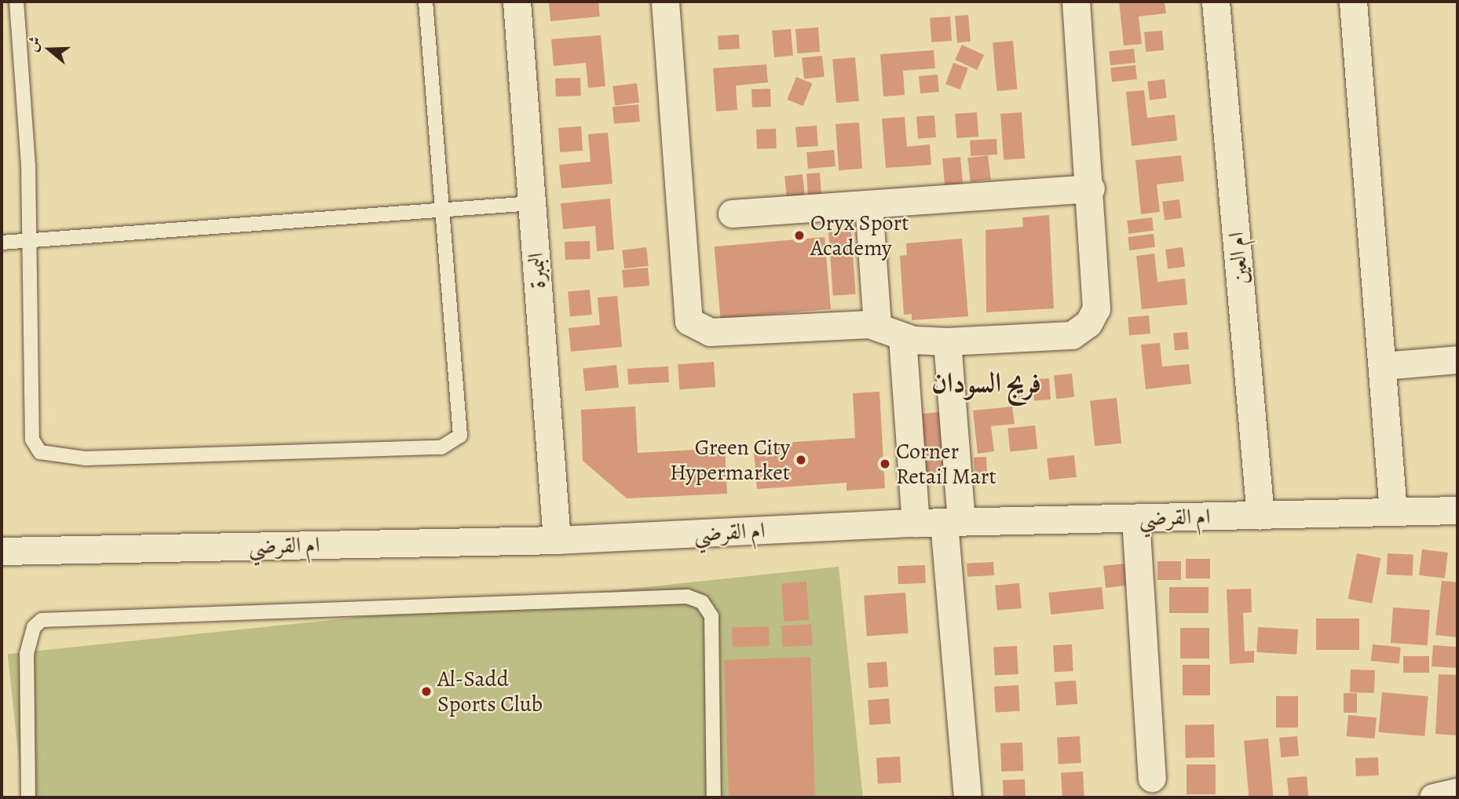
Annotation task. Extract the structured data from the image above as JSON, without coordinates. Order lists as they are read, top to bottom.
{
  "streets": {
    "street": ["ام العين", "البمبرة", "ام القرضي"]
  },
  "crossings": [
    ["ام العين", "ام القرضي"],
    ["البمبرة", "ام القرضي"]
  ],
  "districts": ["فريج السودان"],
  "places": [
    "Oryx Sport Academy",
    "Green City Hypermarket",
    "Corner Retail Mart",
    "Al-Sadd Sports Club"
  ],
  "north": "left"
}
